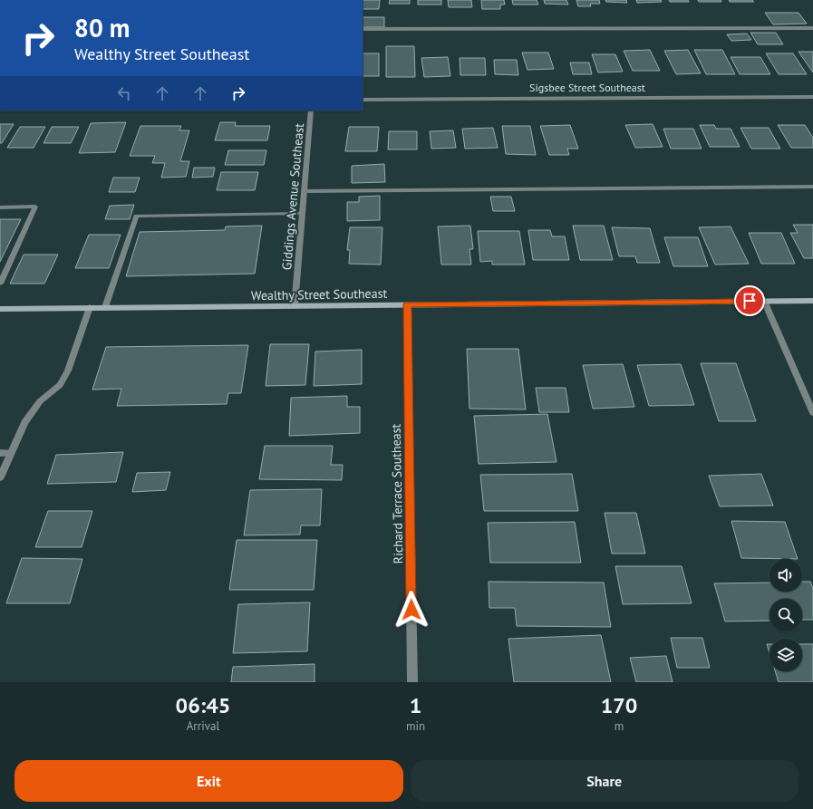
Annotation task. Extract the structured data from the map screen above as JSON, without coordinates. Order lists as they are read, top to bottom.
{
  "streets": {
    "main road": ["Wealthy Street Southeast"],
    "street": ["Sigsbee Street Southeast", "Giddings Avenue Southeast", "Richard Terrace Southeast"]
  },
  "crossings": [
    ["Giddings Avenue Southeast", "Wealthy Street Southeast"],
    ["Wealthy Street Southeast", "Richard Terrace Southeast"]
  ],
  "page": {
    "turn": ["80 m", "Wealthy Street Southeast"],
    "eta": [
      "06:45",
      "Arrival",
      "1",
      "min",
      "170",
      "m"
    ],
    "buttons": ["Exit", "Share"]
  }
}
